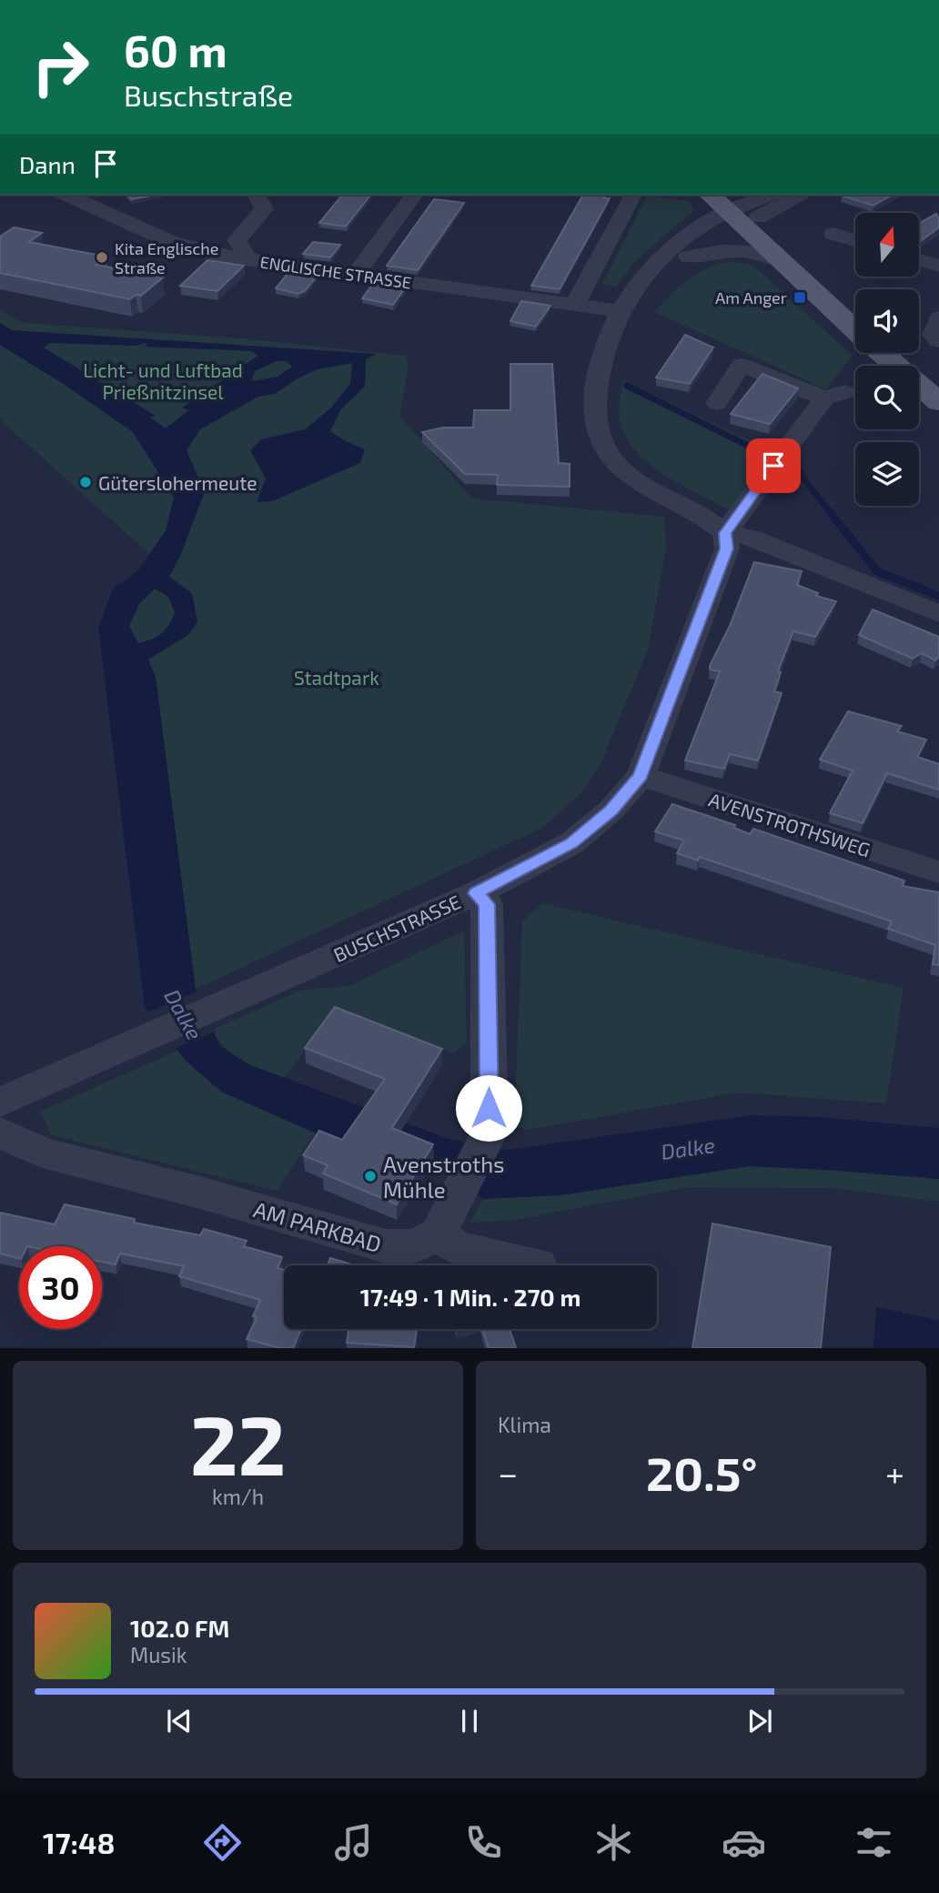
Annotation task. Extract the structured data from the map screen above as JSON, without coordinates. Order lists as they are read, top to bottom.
{
  "streets": {
    "street": [
      "ENGLISCHE STRASSE",
      "AVENSTROTHSWEG",
      "BUSCHSTRASSE",
      "AM PARKBAD"
    ]
  },
  "crossings": [
    ["AVENSTROTHSWEG", "BUSCHSTRASSE"]
  ],
  "water": ["Dalke"],
  "parks": ["Licht- und Luftbad Prießnitzinsel", "Stadtpark"],
  "places": {
    "other": ["Kita Englische Straße", "Güterslohermeute", "Avenstroths Mühle"],
    "transit": ["Am Anger"]
  },
  "north": "top",
  "page": {
    "turn": ["60 m", "Buschstraße"],
    "then": "Dann",
    "limit": "30",
    "trip": "17:49 · 1 Min. · 270 m",
    "tile": [
      ["22", "km/h"],
      "Klima"
    ],
    "heat": ["−", "20.5°", "+"],
    "song": ["102.0 FM", "Musik"],
    "tabs": "17:48"
  }
}
